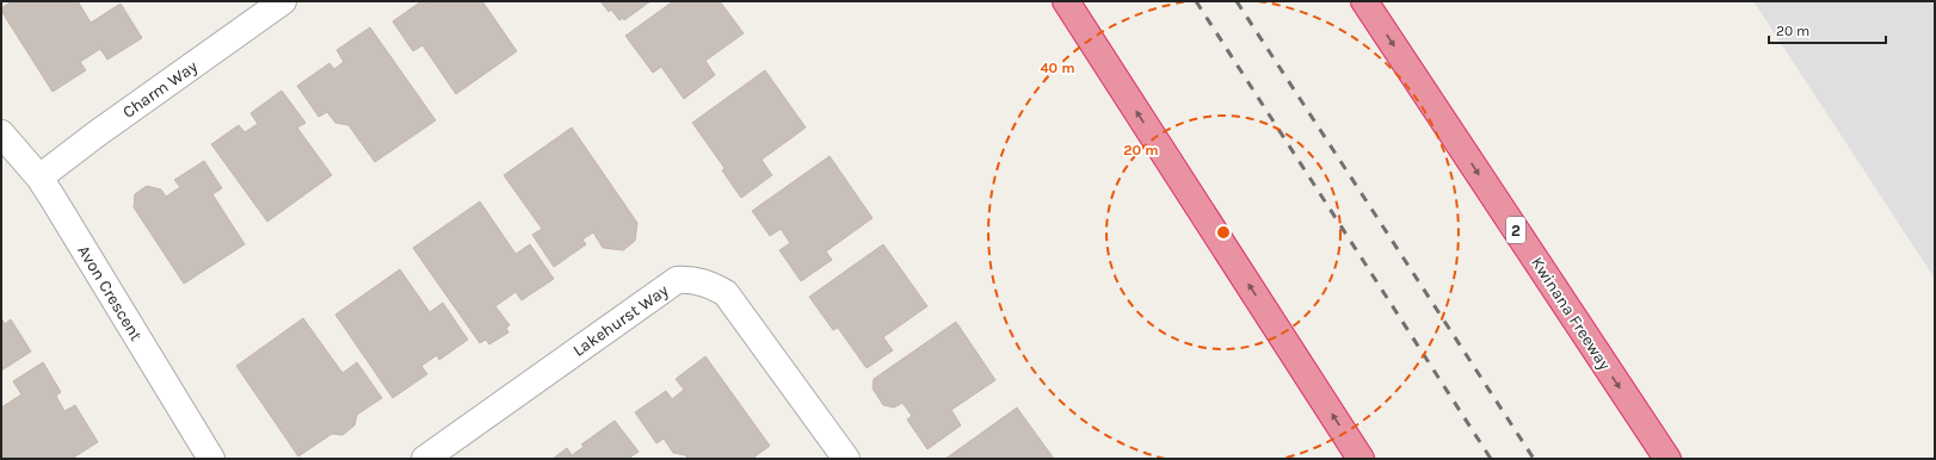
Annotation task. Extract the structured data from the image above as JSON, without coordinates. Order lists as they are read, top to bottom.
{
  "streets": {
    "highway": ["2", "Kwinana Freeway"],
    "street": ["Charm Way", "Avon Crescent", "Lakehurst Way"]
  },
  "crossings": [
    ["Charm Way", "Avon Crescent"]
  ],
  "one_way": ["Kwinana Freeway"],
  "scale_bar": "20 m",
  "rings": ["40 m", "20 m"]
}
